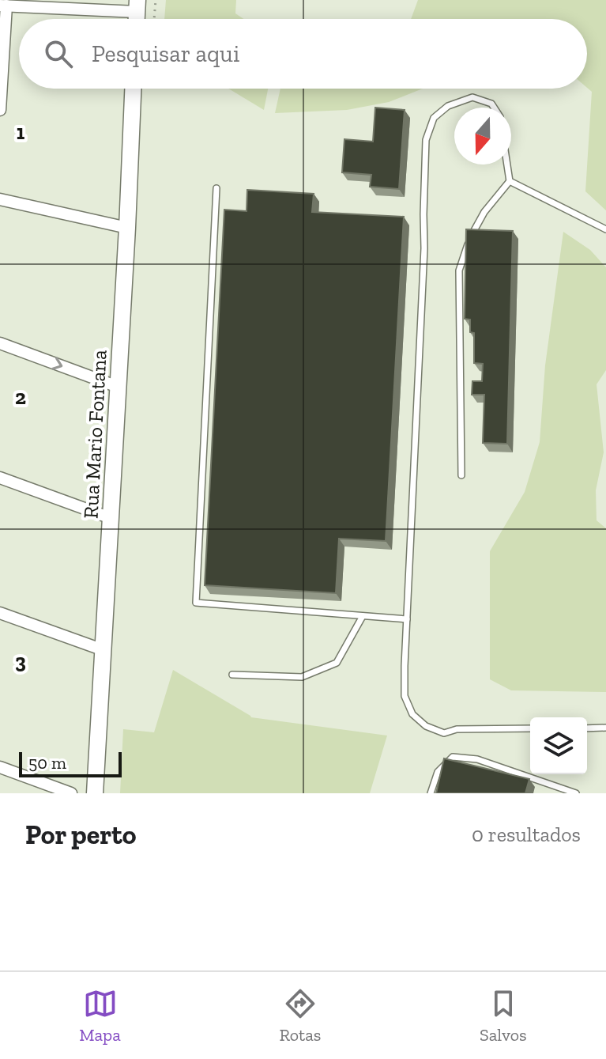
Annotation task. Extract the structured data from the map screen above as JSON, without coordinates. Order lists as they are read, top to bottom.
{
  "streets": {
    "street": ["Rua Mario Fontana"]
  },
  "scale_bar": "50 m",
  "north": "bottom",
  "page": {
    "search": "Pesquisar aqui",
    "scale": "50 m",
    "heading": ["Por perto", "0 resultados"],
    "nav": ["Mapa", "Rotas", "Salvos"]
  },
  "grid": {
    "rows": ["1", "2", "3"]
  }
}
